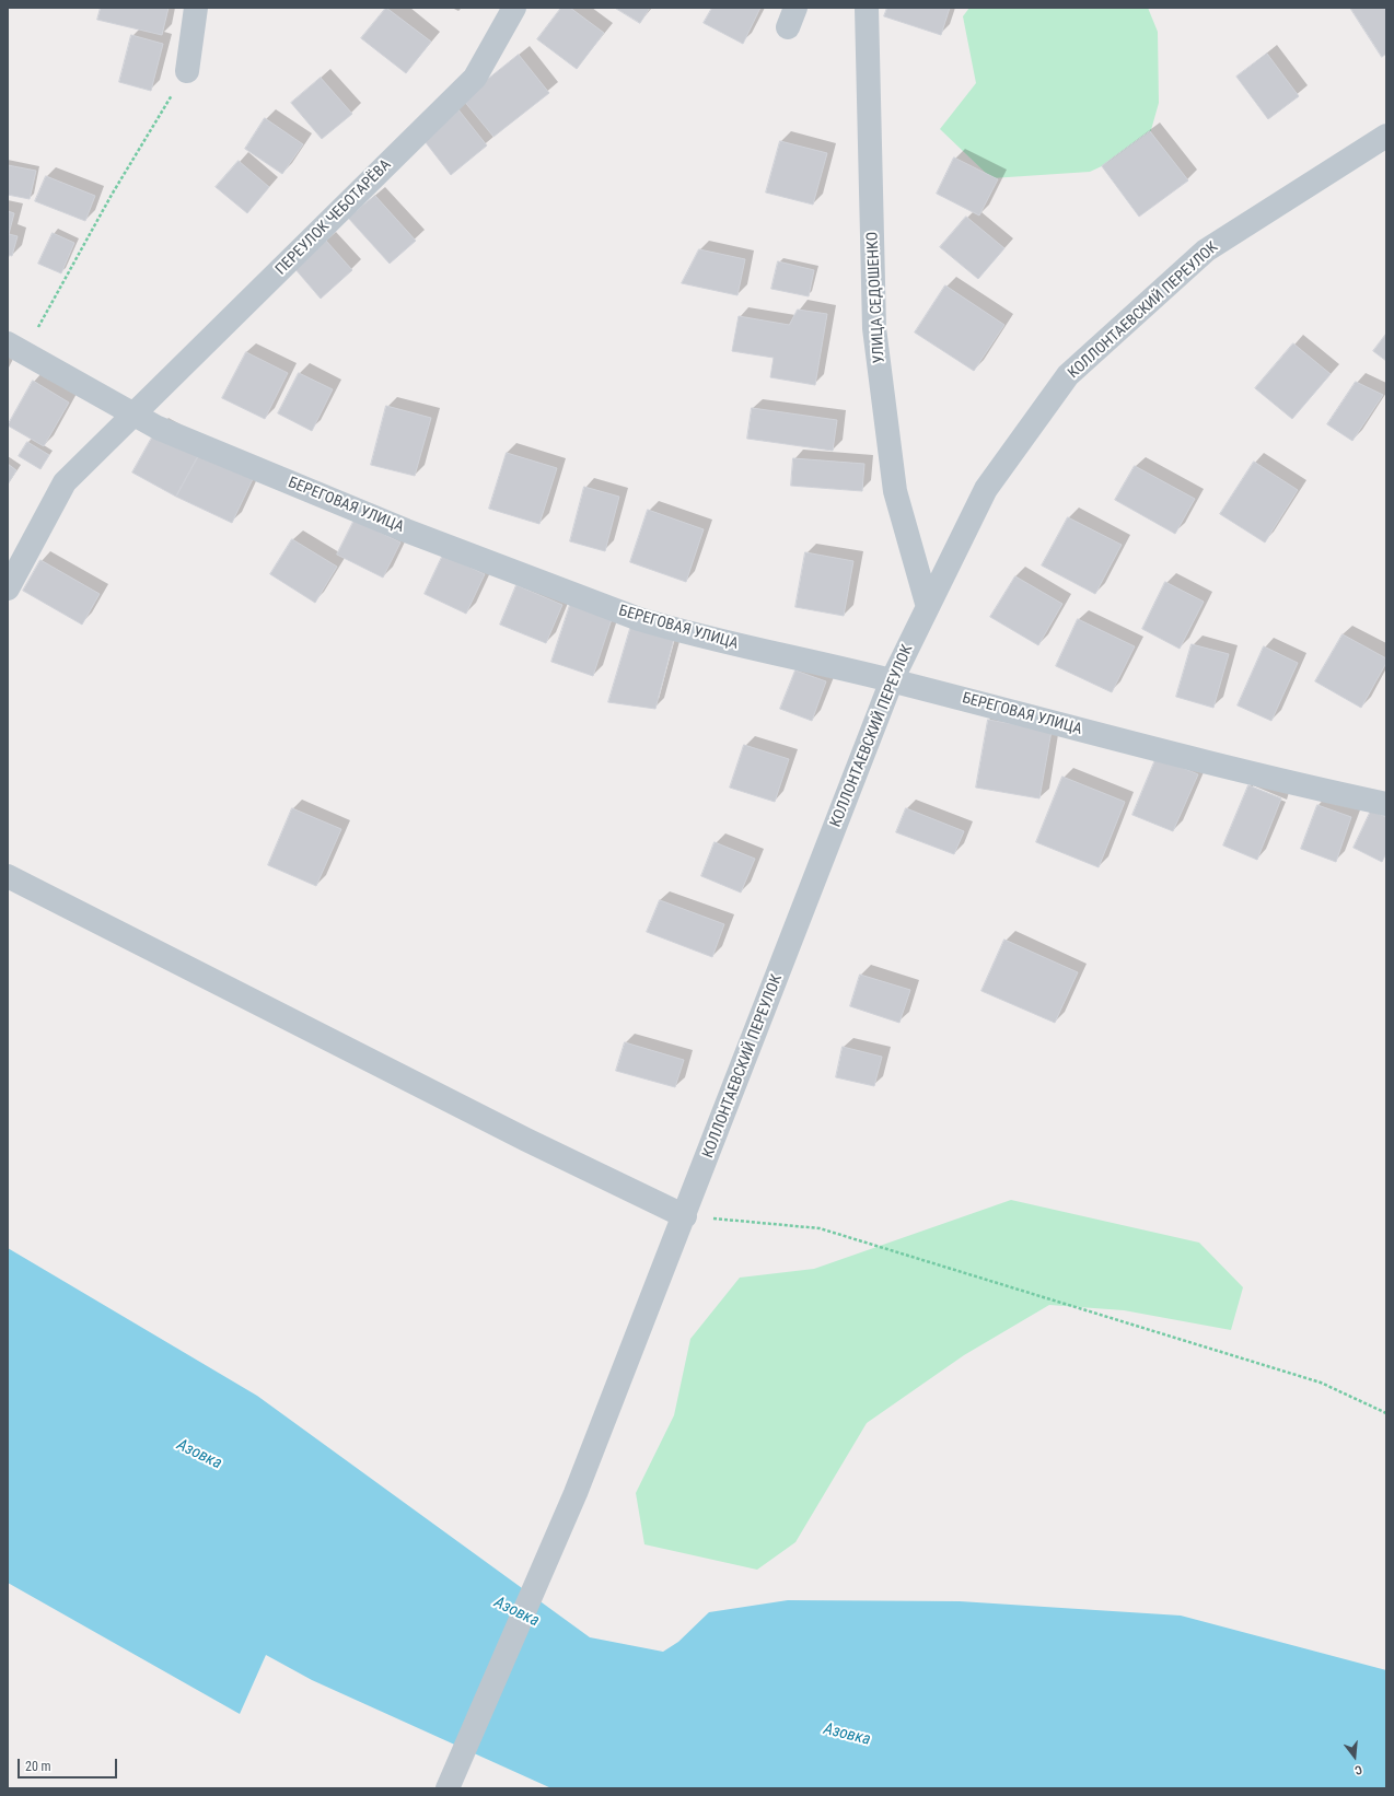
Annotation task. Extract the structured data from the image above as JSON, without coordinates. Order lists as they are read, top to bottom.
{
  "streets": {
    "street": [
      "ПЕРЕУЛОК ЧЕБОТАРЁВА",
      "УЛИЦА СЕДОШЕНКО",
      "КОЛЛОНТАЕВСКИЙ ПЕРЕУЛОК",
      "БЕРЕГОВАЯ УЛИЦА"
    ]
  },
  "crossings": [
    ["ПЕРЕУЛОК ЧЕБОТАРЁВА", "БЕРЕГОВАЯ УЛИЦА"],
    ["УЛИЦА СЕДОШЕНКО", "КОЛЛОНТАЕВСКИЙ ПЕРЕУЛОК"],
    ["КОЛЛОНТАЕВСКИЙ ПЕРЕУЛОК", "БЕРЕГОВАЯ УЛИЦА"]
  ],
  "water": ["Азовка"],
  "scale_bar": "20 m",
  "north": "bottom"
}
